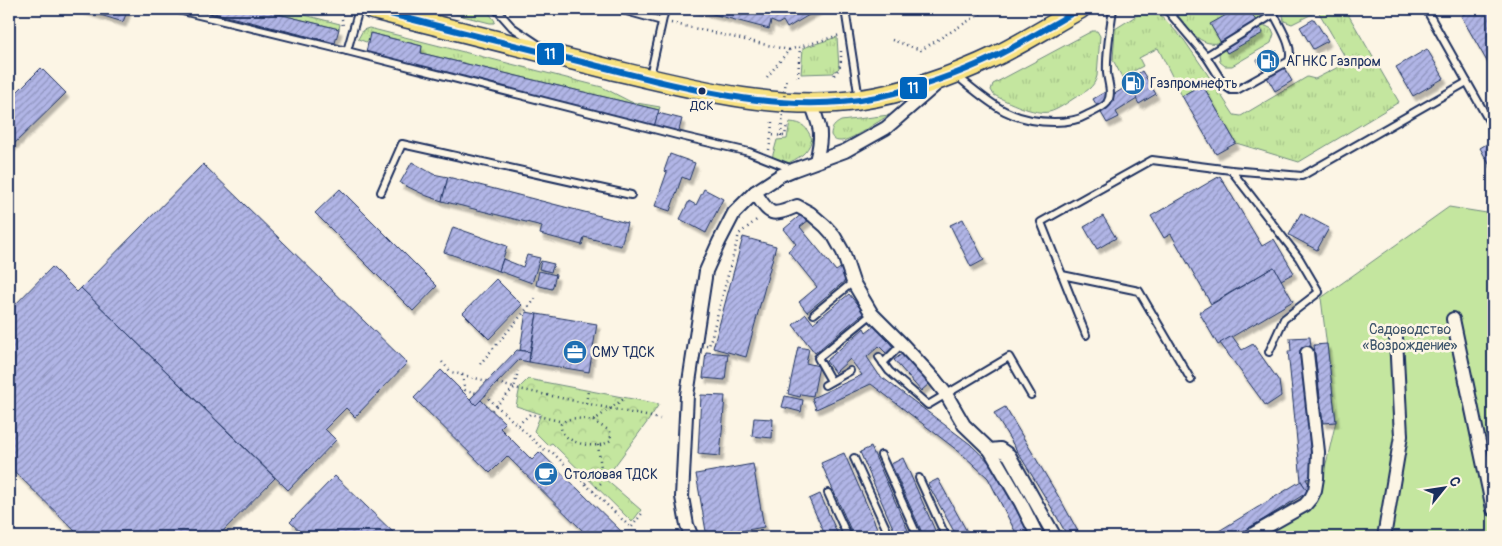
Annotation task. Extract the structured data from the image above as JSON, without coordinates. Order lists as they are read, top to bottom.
{
  "parks": ["Садоводство «Возрождение»"],
  "places": {
    "fuel station": ["АГНКС Газпром", "Газпромнефть"],
    "other": ["ДСК"],
    "office": ["СМУ ТДСК"],
    "cafe": ["Столовая ТДСК"]
  },
  "lines": ["transit line 11"],
  "north": "top right"
}
